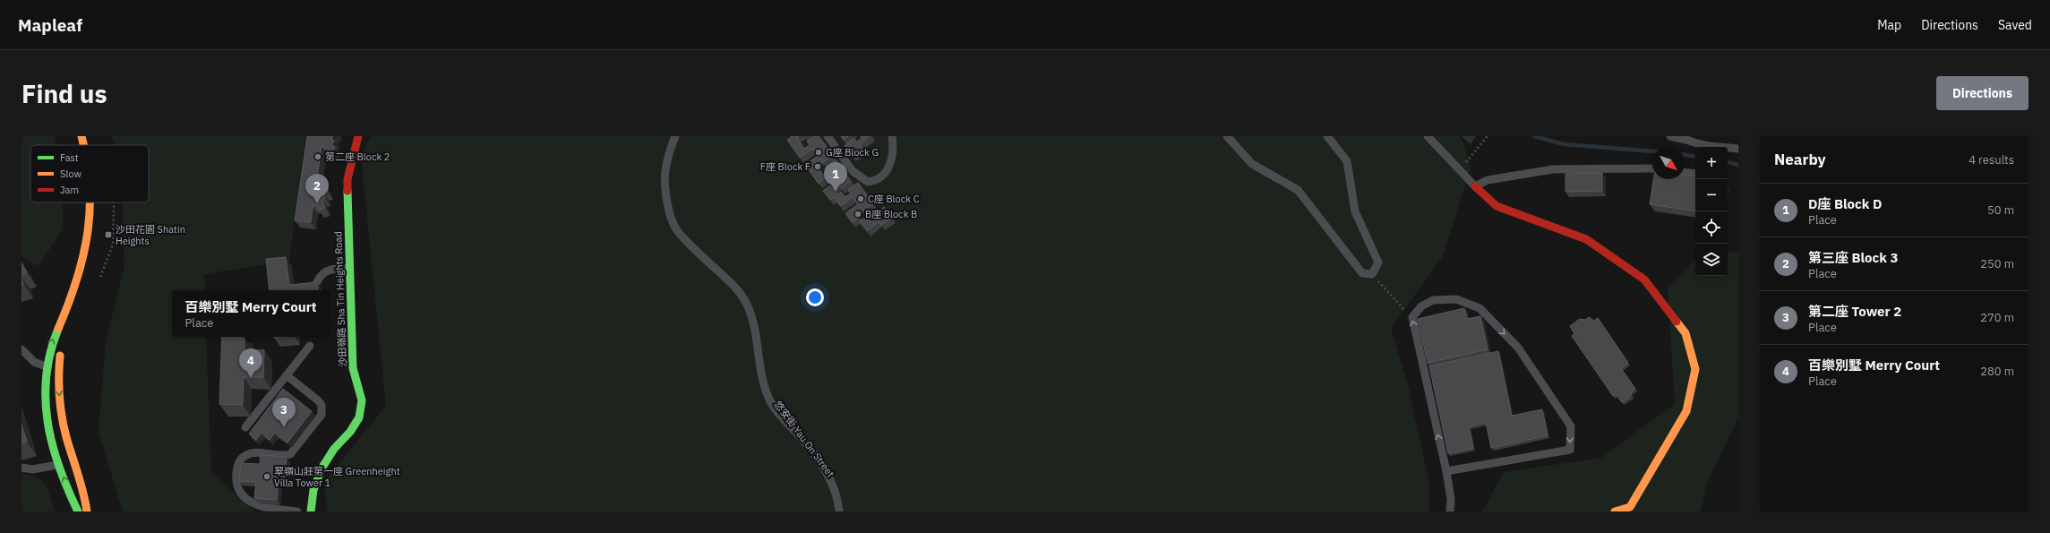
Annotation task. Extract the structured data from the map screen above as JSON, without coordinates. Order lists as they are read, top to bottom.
{
  "streets": {
    "street": ["沙田嶺路 Sha Tin Heights Road"],
    "lane": ["悠安街 Yau On Street"]
  },
  "places": {
    "other": [
      "G座 Block G",
      "第二座 Block 2",
      "F座 Block F",
      "C座 Block C",
      "B座 Block B",
      "翠嶺山莊第一座 Greenheight Villa Tower 1"
    ],
    "transit": ["沙田花園 Shatin Heights"]
  },
  "legend": ["Fast", "Slow", "Jam"],
  "north": "bottom right",
  "page": {
    "header": "Mapleaf",
    "nav": ["Map", "Directions", "Saved"],
    "buttons": "Directions",
    "title": "Find us",
    "heading": ["Nearby", "4 results"],
    "map_buttons": ["+", "−"],
    "pins": [
      "1",
      "2",
      "4",
      "3"
    ],
    "list": [
      {
        "mark": "1",
        "name": "D座 Block D",
        "note": "Place",
        "value": "50 m"
      },
      {
        "mark": "2",
        "name": "第三座 Block 3",
        "note": "Place",
        "value": "250 m"
      },
      {
        "mark": "3",
        "name": "第二座 Tower 2",
        "note": "Place",
        "value": "270 m"
      },
      {
        "mark": "4",
        "name": "百樂別墅 Merry Court",
        "note": "Place",
        "value": "280 m"
      }
    ],
    "popup": ["百樂別墅 Merry Court", "Place"]
  }
}
